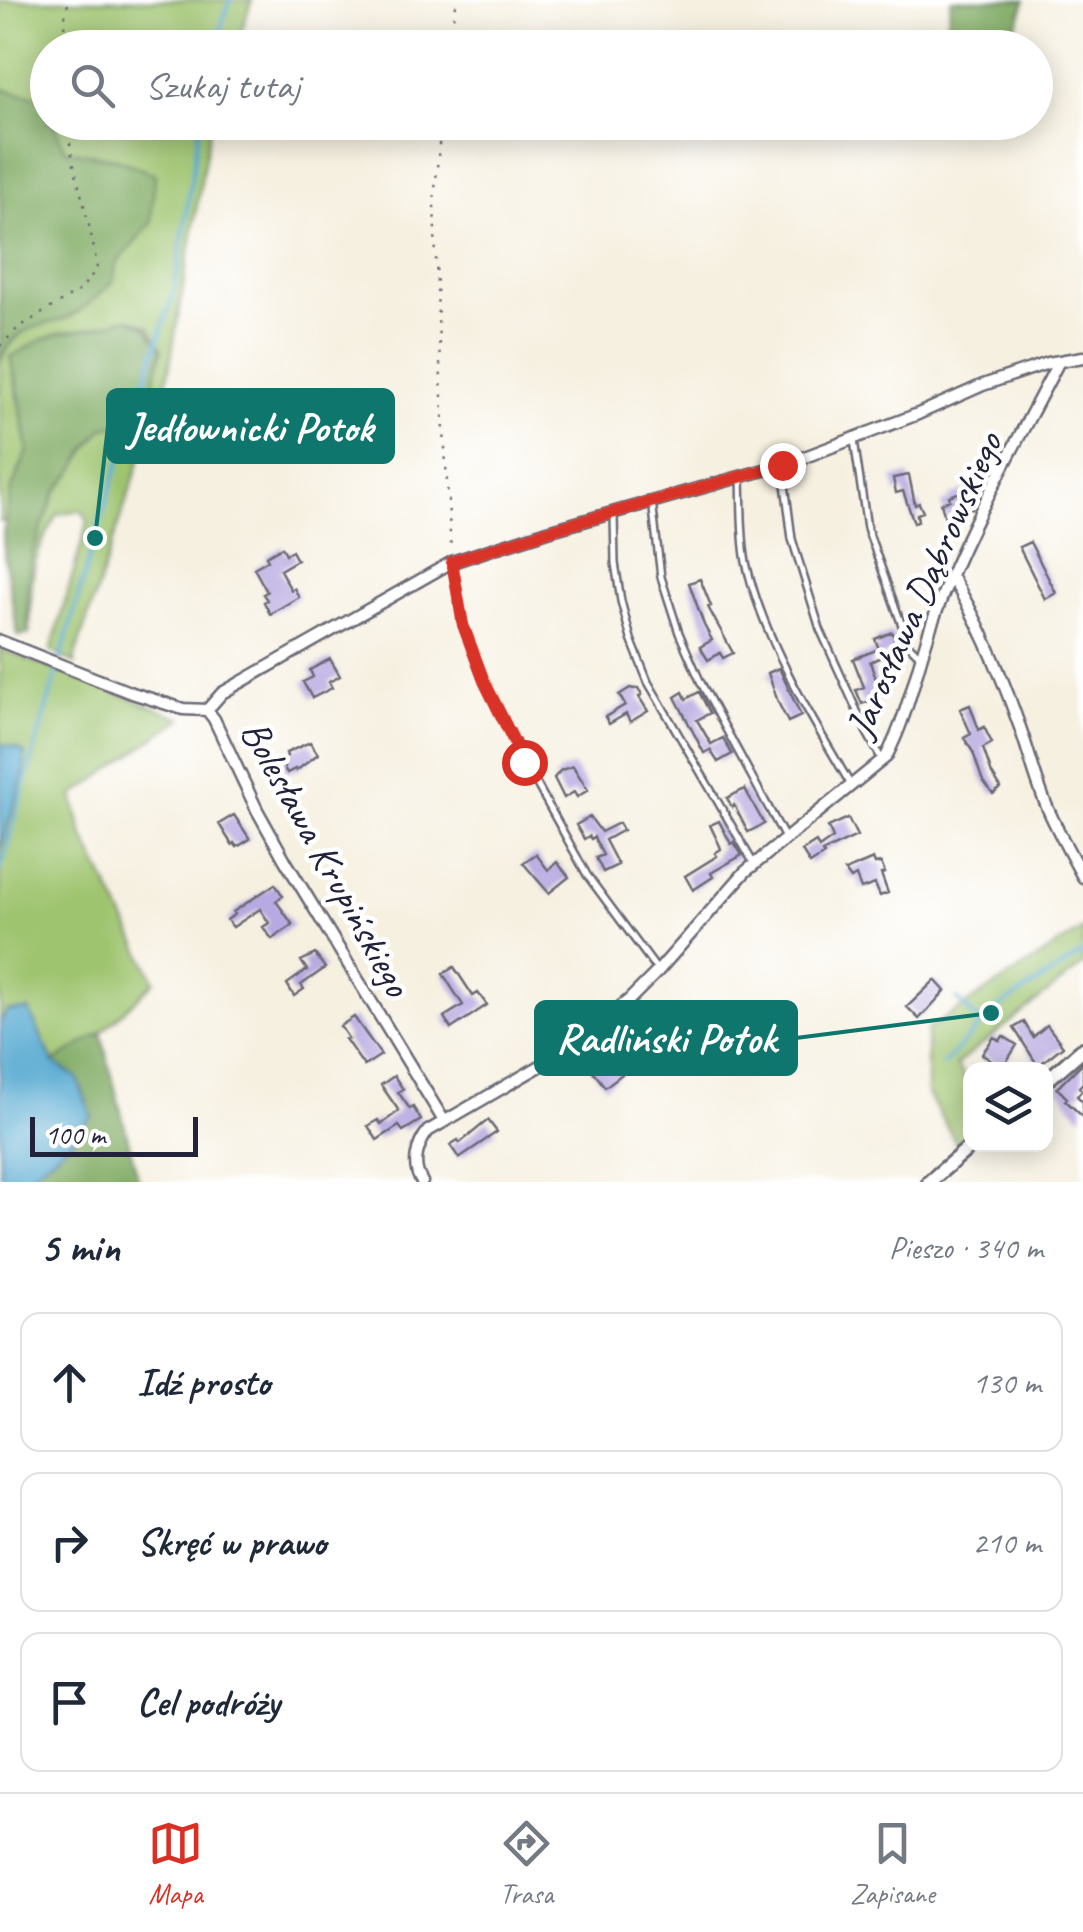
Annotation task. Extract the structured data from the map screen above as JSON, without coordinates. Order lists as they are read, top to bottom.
{
  "streets": {
    "street": ["Jarosława Dąbrowskiego", "Bolesława Krupińskiego"]
  },
  "crossings": [
    ["Jarosława Dąbrowskiego", "Bolesława Krupińskiego"]
  ],
  "places": ["Jedłownicki Potok", "Radliński Potok"],
  "scale_bar": "100 m",
  "page": {
    "search": "Szukaj tutaj",
    "scale": "100 m",
    "heading": ["5 min", "Pieszo · 340 m"],
    "list": [
      ["Idź prosto", "130 m"],
      ["Skręć w prawo", "210 m"],
      "Cel podróży"
    ],
    "nav": ["Mapa", "Trasa", "Zapisane"]
  }
}
